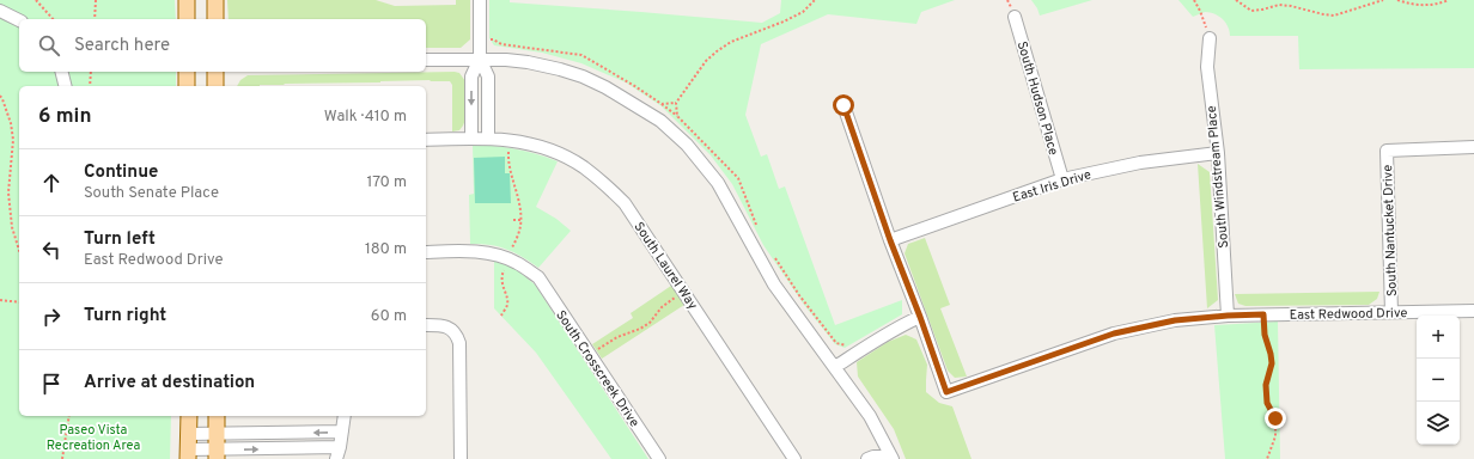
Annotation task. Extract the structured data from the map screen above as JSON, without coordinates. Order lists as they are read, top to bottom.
{
  "streets": {
    "street": [
      "South Hudson Place",
      "South Windstream Place",
      "East Iris Drive",
      "South Nantucket Drive",
      "South Laurel Way",
      "East Redwood Drive",
      "South Crosscreek Drive"
    ]
  },
  "crossings": [
    ["South Hudson Place", "East Iris Drive"],
    ["South Windstream Place", "East Iris Drive"],
    ["South Windstream Place", "East Redwood Drive"],
    ["South Nantucket Drive", "East Redwood Drive"]
  ],
  "parks": ["Paseo Vista Recreation Area"],
  "page": {
    "search": "Search here",
    "heading": ["6 min", "Walk · 410 m"],
    "list": [
      ["Continue", "South Senate Place", "170 m"],
      ["Turn left", "East Redwood Drive", "180 m"],
      ["Turn right", "60 m"],
      "Arrive at destination"
    ],
    "map_buttons": ["+", "−"]
  }
}
